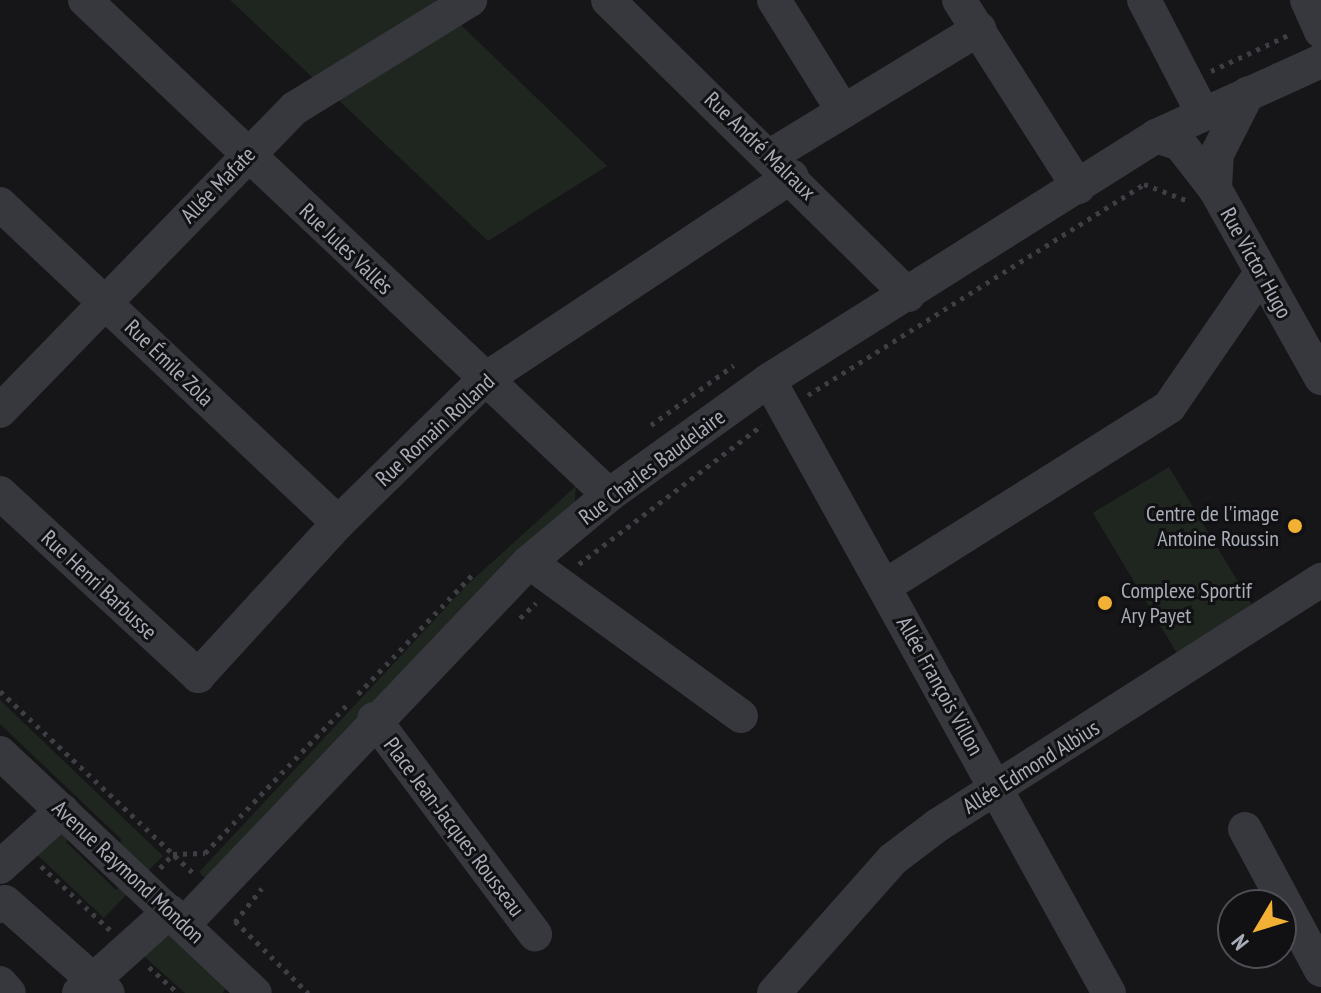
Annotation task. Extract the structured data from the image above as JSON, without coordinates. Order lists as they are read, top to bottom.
{
  "streets": {
    "street": [
      "Rue André Malraux",
      "Allée Mafate",
      "Rue Jules Vallès",
      "Rue Victor Hugo",
      "Rue Émile Zola",
      "Rue Romain Rolland",
      "Rue Charles Baudelaire",
      "Rue Henri Barbusse",
      "Allée François Villon",
      "Allée Edmond Albius",
      "Place Jean-Jacques Rousseau",
      "Avenue Raymond Mondon"
    ]
  },
  "crossings": [
    ["Rue André Malraux", "Rue Romain Rolland"],
    ["Rue André Malraux", "Rue Charles Baudelaire"],
    ["Allée Mafate", "Rue Jules Vallès"],
    ["Allée Mafate", "Rue Émile Zola"],
    ["Rue Jules Vallès", "Rue Romain Rolland"],
    ["Rue Jules Vallès", "Rue Charles Baudelaire"],
    ["Rue Victor Hugo", "Rue Charles Baudelaire"],
    ["Rue Émile Zola", "Rue Romain Rolland"],
    ["Rue Romain Rolland", "Rue Henri Barbusse"],
    ["Rue Charles Baudelaire", "Allée François Villon"],
    ["Rue Charles Baudelaire", "Place Jean-Jacques Rousseau"],
    ["Rue Charles Baudelaire", "Avenue Raymond Mondon"],
    ["Allée François Villon", "Allée Edmond Albius"]
  ],
  "places": ["Centre de l'image Antoine Roussin", "Complexe Sportif Ary Payet"],
  "north": "bottom left"
}
